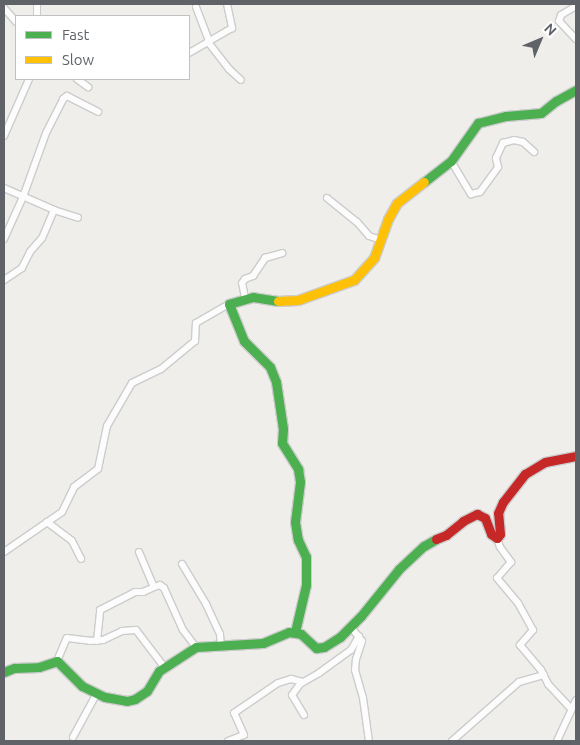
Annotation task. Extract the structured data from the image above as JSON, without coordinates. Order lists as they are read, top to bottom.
{
  "legend": ["Fast", "Slow"],
  "north": "top right"
}
